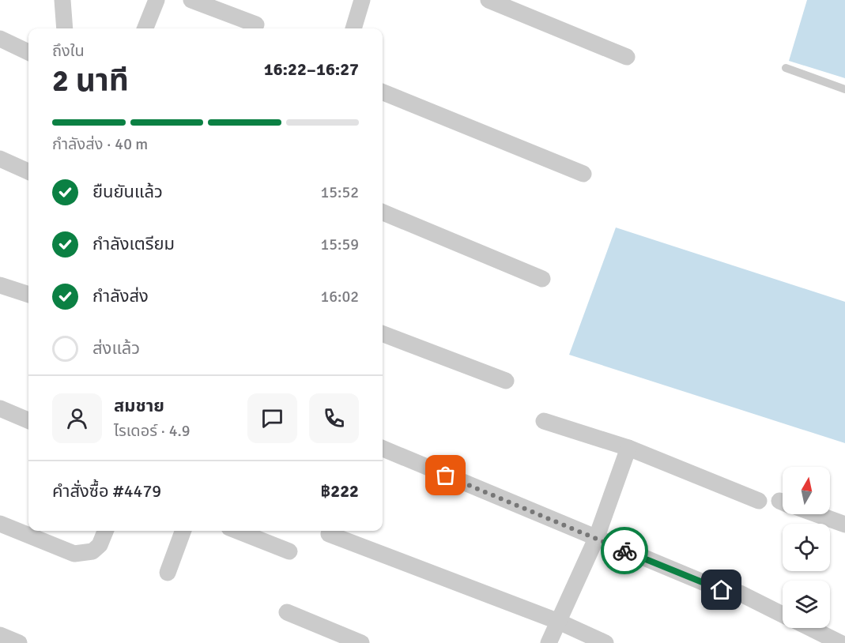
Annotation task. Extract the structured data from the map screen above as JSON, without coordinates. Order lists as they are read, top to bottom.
{
  "north": "top",
  "page": {
    "heading": ["2 นาที", "ถึงใน", "16:22–16:27"],
    "panel": [
      "สมชาย",
      "ไรเดอร์ · 4.9",
      "คำสั่งซื้อ #4479",
      "฿222"
    ],
    "bar": "กำลังส่ง · 40 m",
    "list": [
      ["ยืนยันแล้ว", "15:52"],
      ["กำลังเตรียม", "15:59"],
      ["กำลังส่ง", "16:02"],
      "ส่งแล้ว"
    ]
  }
}
